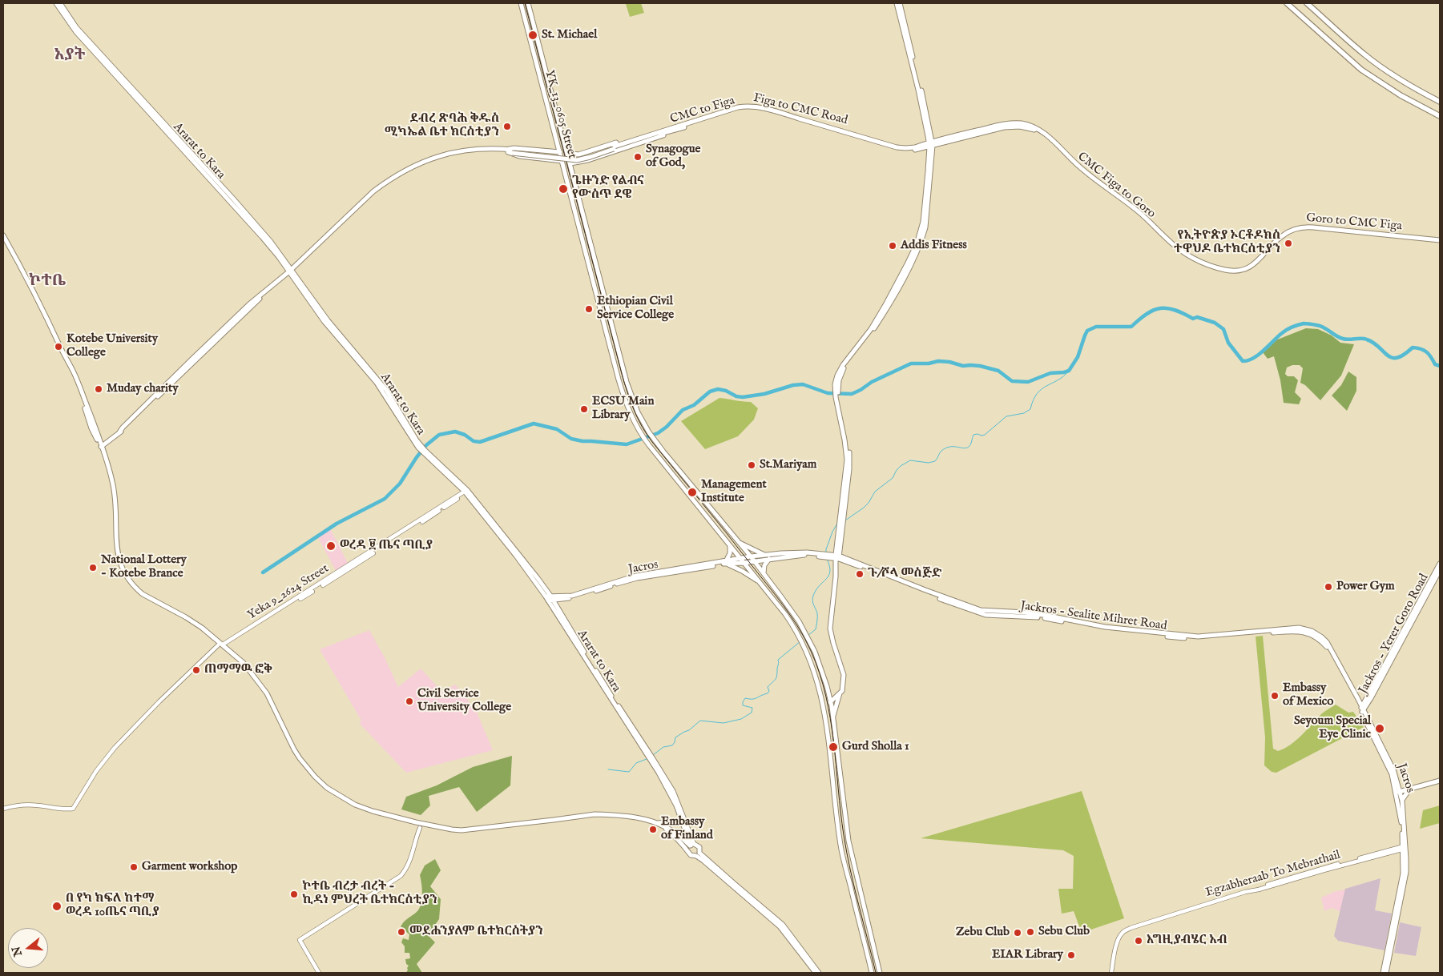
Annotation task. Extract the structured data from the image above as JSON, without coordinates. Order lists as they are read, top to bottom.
{
  "streets": {
    "main road": [
      "Figa to CMC Road",
      "CMC to Figa",
      "YK_13_0605 Street",
      "Ararat to Kara",
      "CMC Figa to Goro",
      "Goro to CMC Figa",
      "Jacros",
      "Yeka 9_2624 Street",
      "Jackros - Sealite Mihret Road",
      "Jackros - Yerer Goro Road",
      "Egzabheraab To Mebrathail"
    ]
  },
  "crossings": [
    ["Figa to CMC Road", "CMC to Figa"],
    ["Figa to CMC Road", "CMC Figa to Goro"],
    ["CMC to Figa", "CMC Figa to Goro"],
    ["YK_13_0605 Street", "Jacros"],
    ["Ararat to Kara", "Jacros"],
    ["Ararat to Kara", "Yeka 9_2624 Street"],
    ["CMC Figa to Goro", "Goro to CMC Figa"],
    ["Jacros", "Jackros - Sealite Mihret Road"],
    ["Jacros", "Jackros - Yerer Goro Road"],
    ["Jacros", "Egzabheraab To Mebrathail"],
    ["Jackros - Sealite Mihret Road", "Jackros - Yerer Goro Road"]
  ],
  "districts": ["አያት", "ኮተቤ"],
  "places": [
    "St. Michael",
    "ደብረ ጽባሕ ቅዱስ ሚካኤል ቤተ ክርስቲያን",
    "Synagogue of God,",
    "ጌዙንድ የልብና የውስጥ ደዌ",
    "የኢትዮጵያ ኦርቶዶክስ ተዋህዶ ቤተክርስቲያን",
    "Addis Fitness",
    "Ethiopian Civil Service College",
    "Kotebe University College",
    "Muday charity",
    "ECSU Main Library",
    "St.Mariyam",
    "Management Institute",
    "ወረዳ ፱ ጤና ጣቢያ",
    "National Lottery - Kotebe Brance",
    "ጉ/ሾላ መስጅድ",
    "Power Gym",
    "ጠማማዉ ፎቅ",
    "Embassy of Mexico",
    "Civil Service University College",
    "Seyoum Special Eye Clinic",
    "Gurd Sholla 1",
    "Embassy of Finland",
    "Garment workshop",
    "ኮተቤ ብረታ ብረት - ኪዳነ ምህረት ቤተክርስቲያን",
    "በ የካ ክፍለ ከተማ ወረዳ 10ጤና ጣቢያ",
    "መደሐንያለም ቤተክርስትያን",
    "Sebu Club",
    "Zebu Club",
    "እግዚያብሄር አብ",
    "EIAR Library"
  ],
  "north": "left"
}
